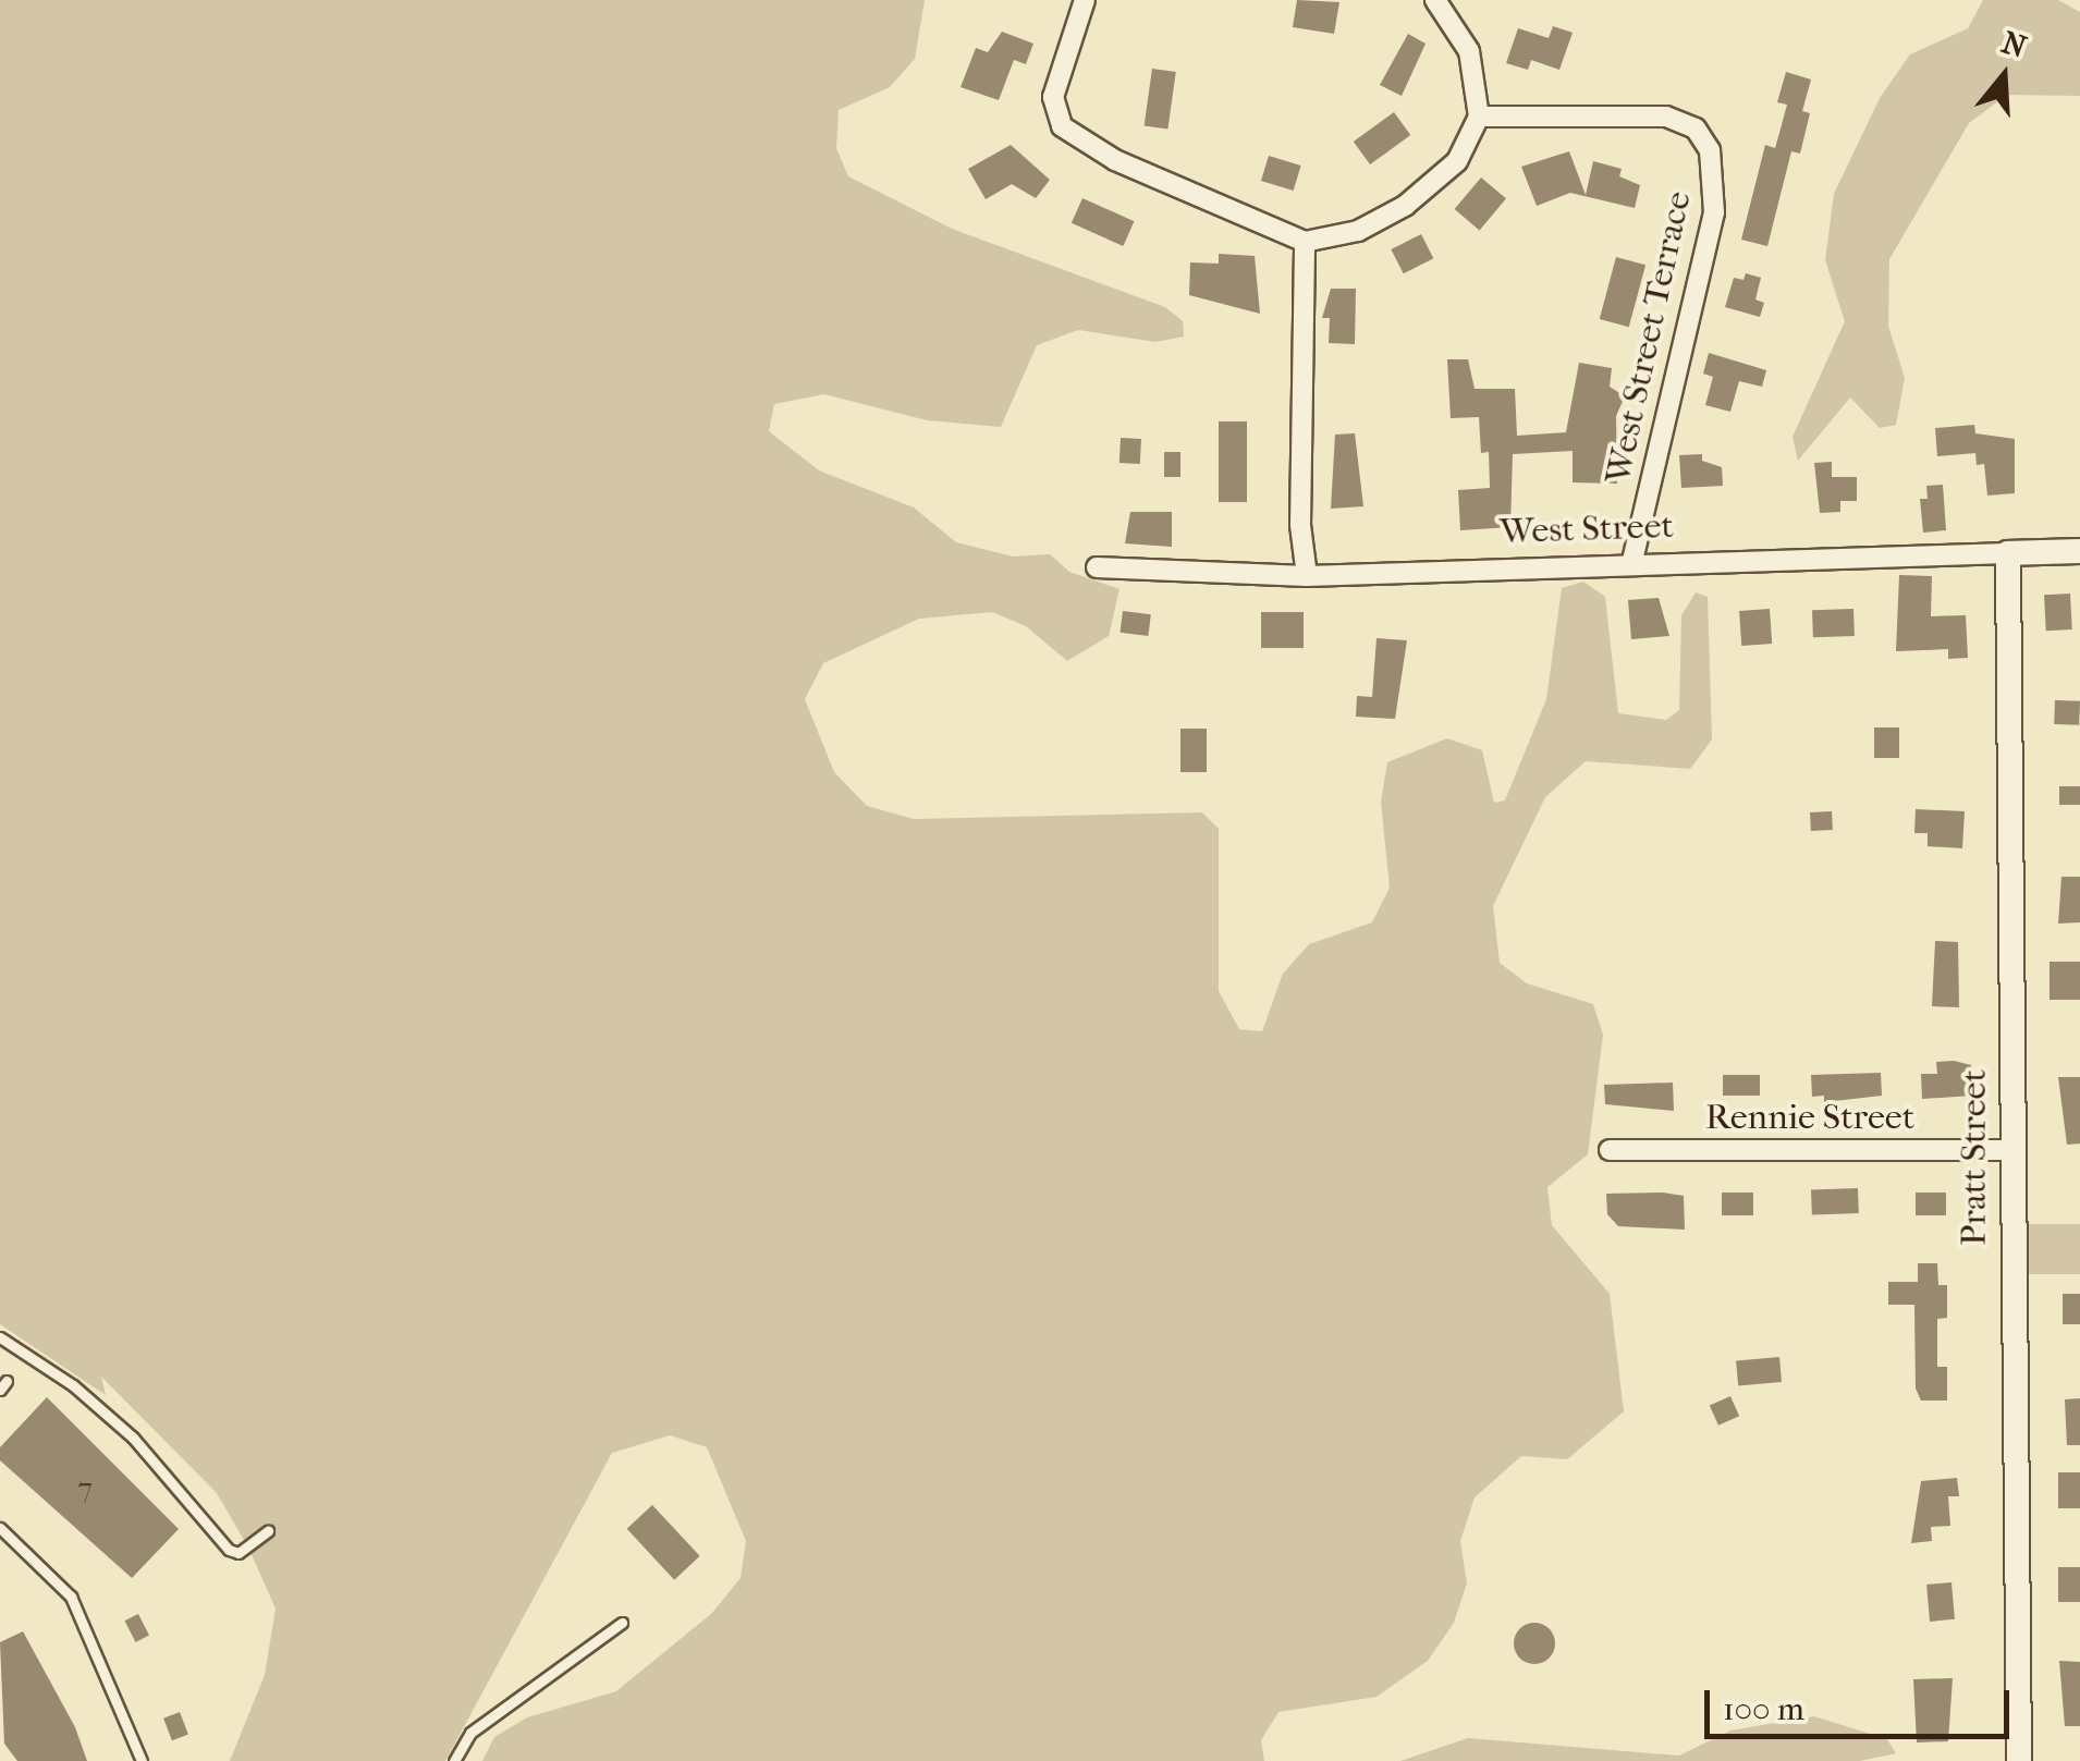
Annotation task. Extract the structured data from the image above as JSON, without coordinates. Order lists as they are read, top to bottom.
{
  "streets": {
    "street": [
      "West Street Terrace",
      "West Street",
      "Rennie Street",
      "Pratt Street"
    ]
  },
  "crossings": [
    ["West Street Terrace", "West Street"],
    ["West Street", "Pratt Street"],
    ["Rennie Street", "Pratt Street"]
  ],
  "house_numbers": ["7"],
  "scale_bar": "100 m",
  "north": "top"
}
